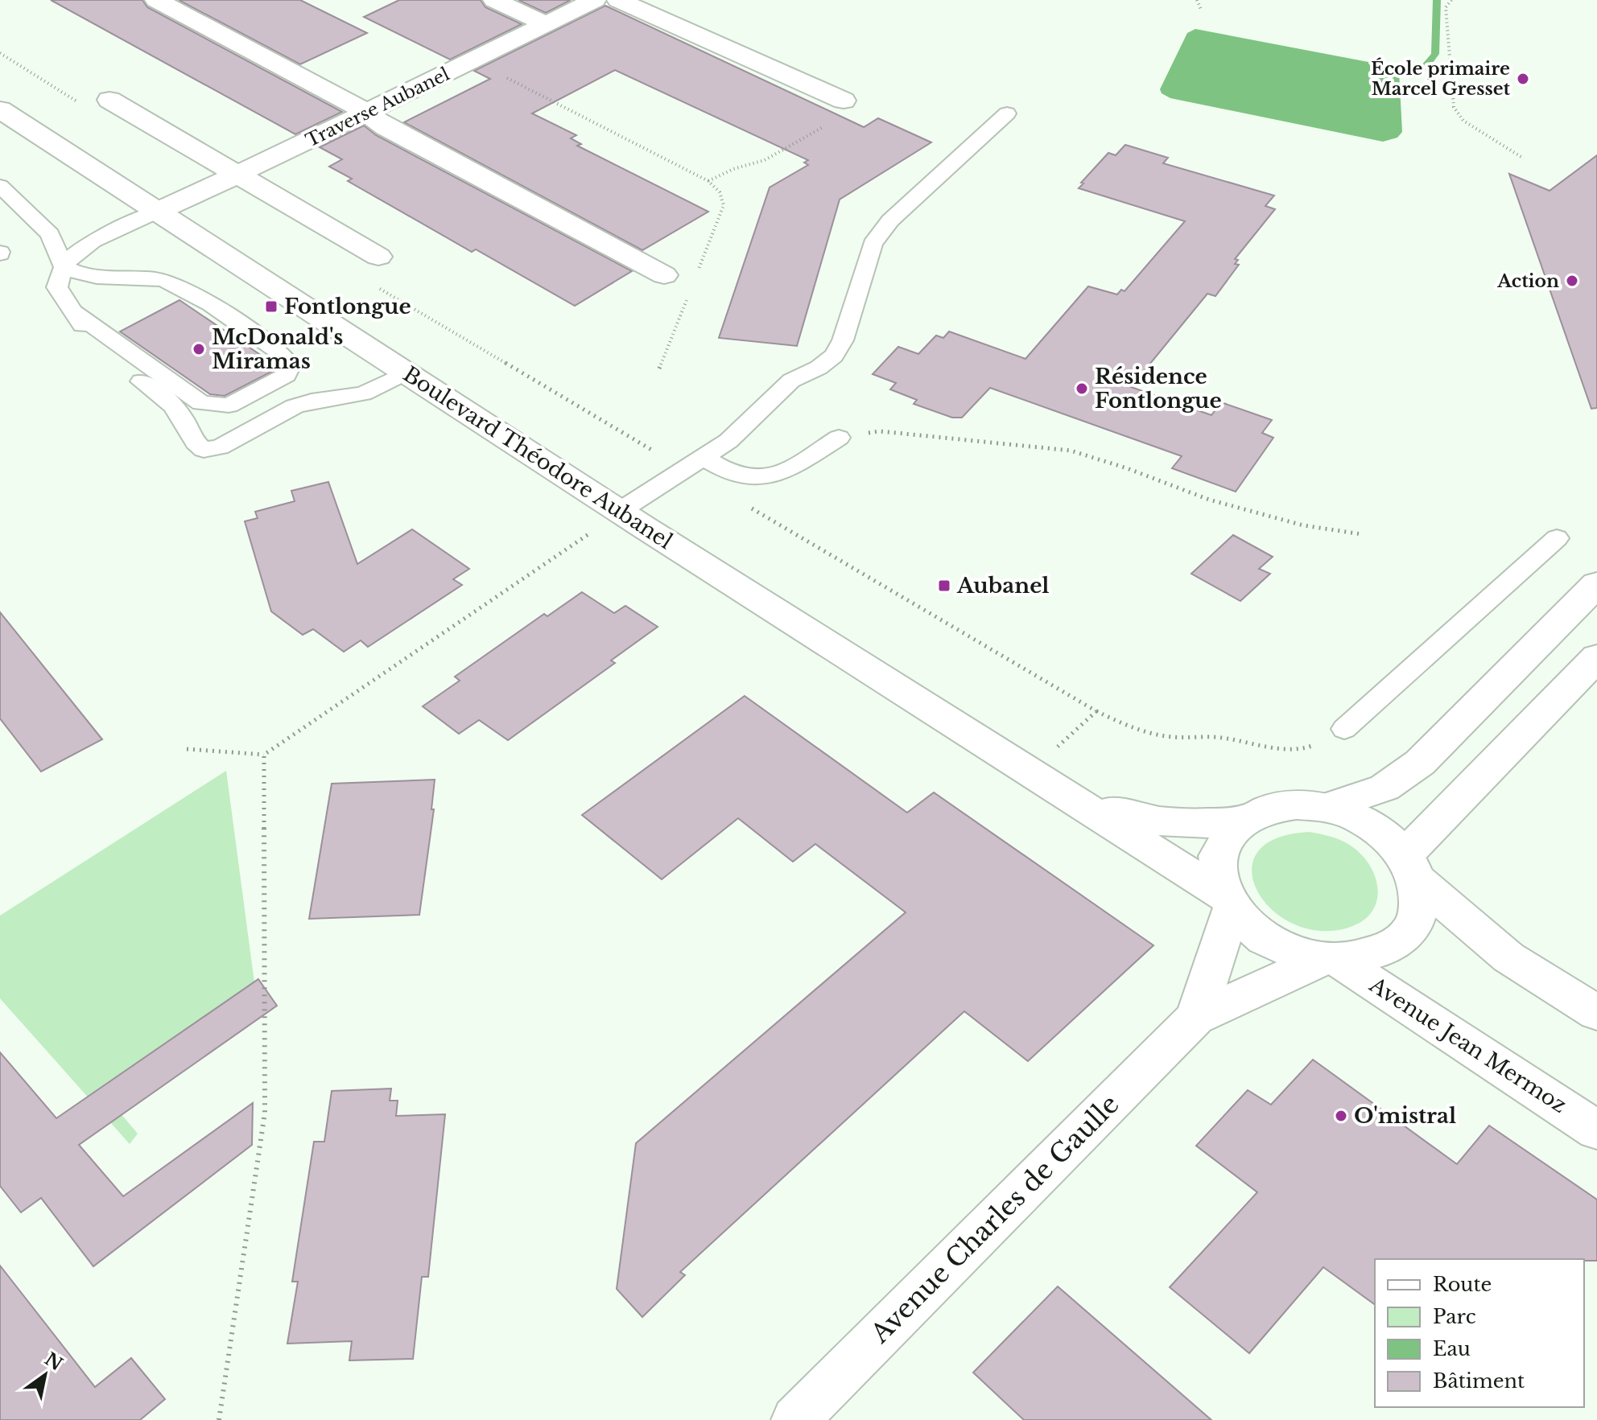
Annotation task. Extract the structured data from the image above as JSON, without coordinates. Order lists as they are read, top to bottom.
{
  "streets": {
    "main road": [
      "Traverse Aubanel",
      "Boulevard Théodore Aubanel",
      "Avenue Jean Mermoz",
      "Avenue Charles de Gaulle"
    ]
  },
  "crossings": [
    ["Traverse Aubanel", "Boulevard Théodore Aubanel"],
    ["Boulevard Théodore Aubanel", "Avenue Jean Mermoz"],
    ["Boulevard Théodore Aubanel", "Avenue Charles de Gaulle"],
    ["Avenue Jean Mermoz", "Avenue Charles de Gaulle"]
  ],
  "places": {
    "other": [
      "École primaire Marcel Gresset",
      "Action",
      "McDonald's Miramas",
      "Résidence Fontlongue",
      "O'mistral"
    ],
    "transit": ["Fontlongue", "Aubanel"]
  },
  "legend": [
    "Route",
    "Parc",
    "Eau",
    "Bâtiment"
  ],
  "north": "top right"
}
